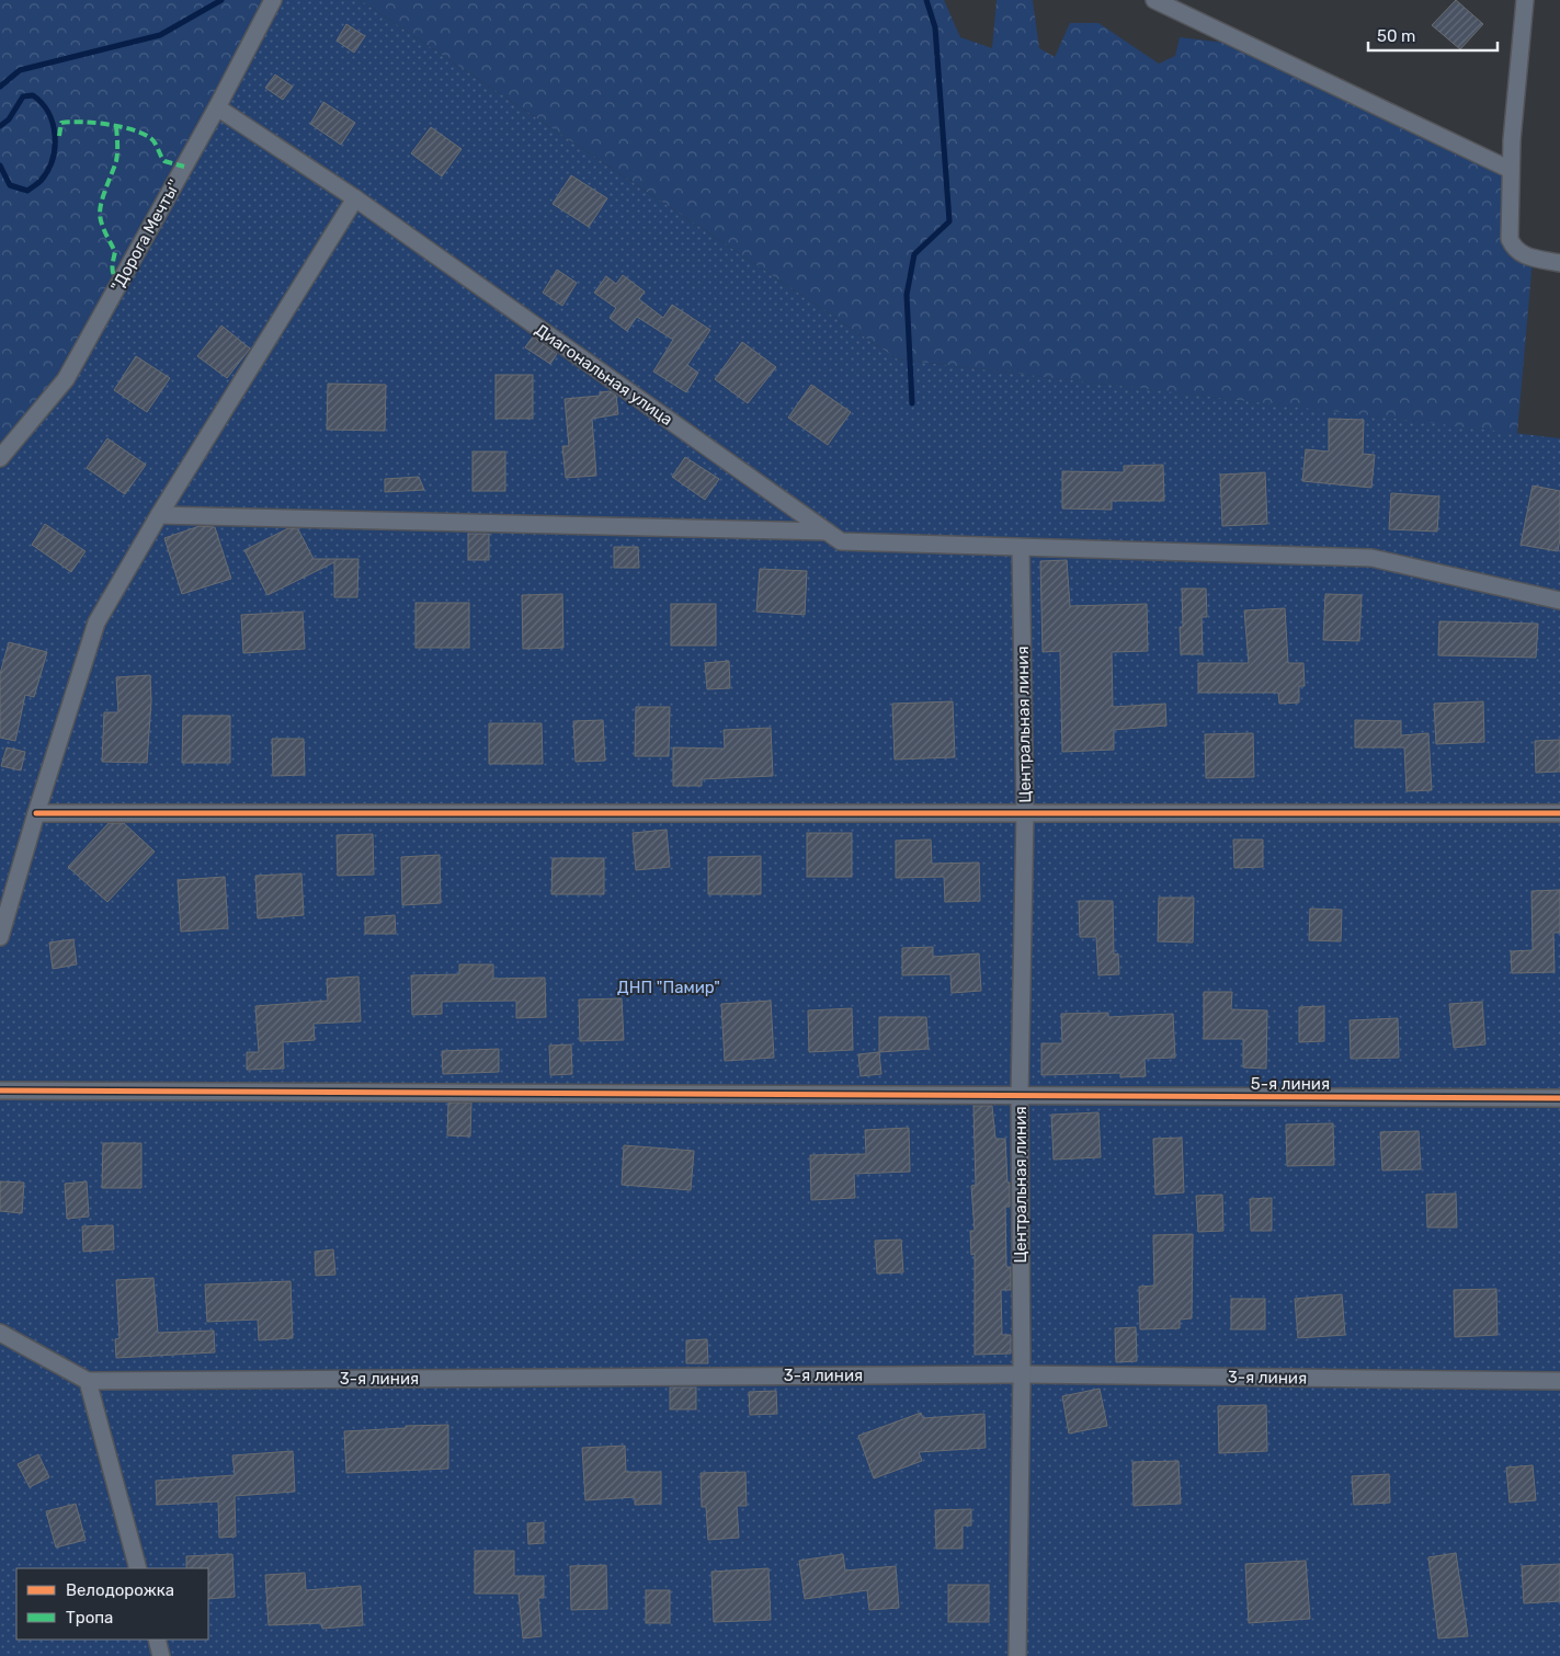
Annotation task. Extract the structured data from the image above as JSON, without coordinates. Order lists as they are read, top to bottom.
{
  "streets": {
    "street": [
      "\"Дорога Мечты''",
      "Диагональная улица",
      "Центральная линия",
      "5-я линия",
      "3-я линия"
    ]
  },
  "crossings": [
    ["\"Дорога Мечты''", "Диагональная улица"],
    ["Диагональная улица", "Центральная линия"],
    ["Центральная линия", "5-я линия"],
    ["Центральная линия", "3-я линия"]
  ],
  "parks": ["ДНП \"Памир\""],
  "legend": ["Велодорожка", "Тропа"],
  "scale_bar": "50 m"
}
